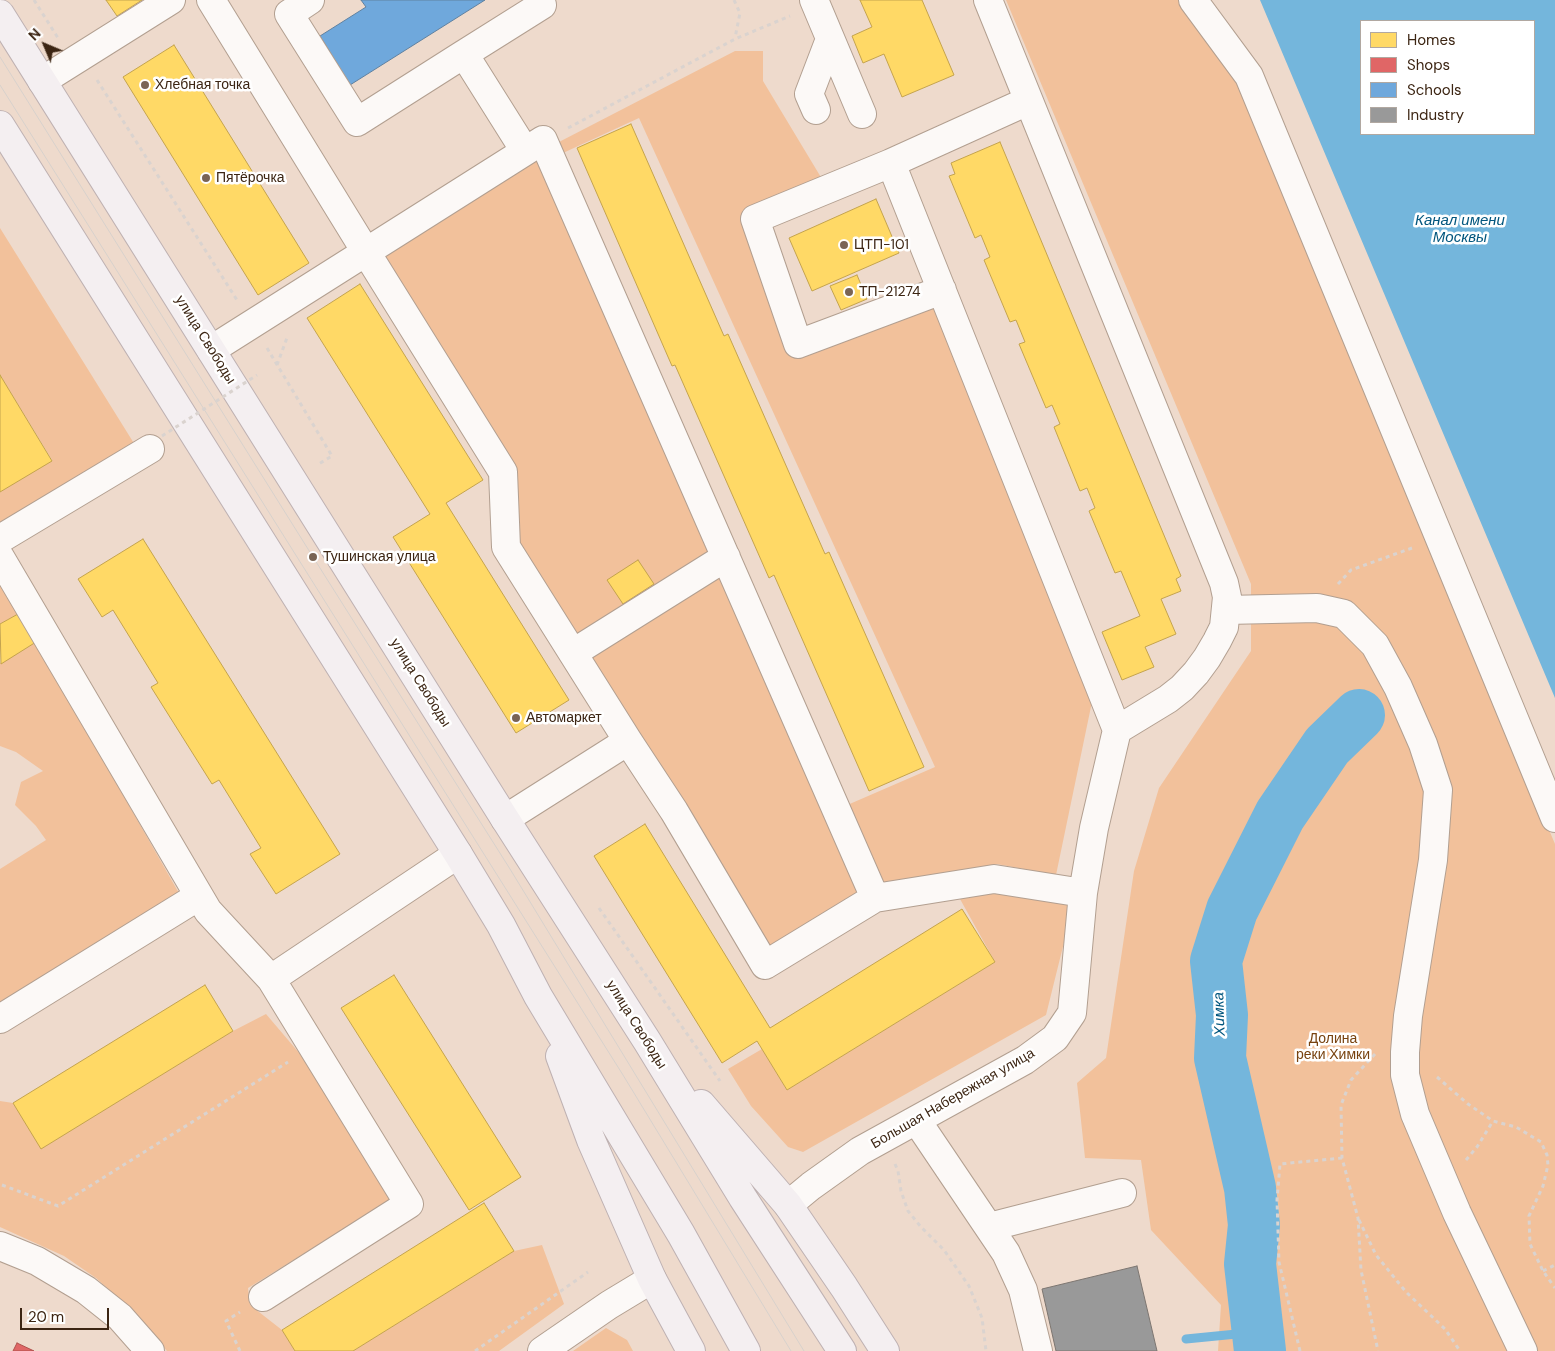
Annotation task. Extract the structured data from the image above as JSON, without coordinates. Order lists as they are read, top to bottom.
{
  "streets": {
    "main road": ["улица Свободы"],
    "street": ["Большая Набережная улица"]
  },
  "water": ["Канал имени Москвы", "Химка"],
  "parks": ["Долина реки Химки"],
  "places": [
    "Хлебная точка",
    "Пятёрочка",
    "ЦТП-101",
    "ТП-21274",
    "Тушинская улица",
    "Автомаркет"
  ],
  "legend": [
    "Homes",
    "Shops",
    "Schools",
    "Industry"
  ],
  "scale_bar": "20 m",
  "north": "top left"
}
